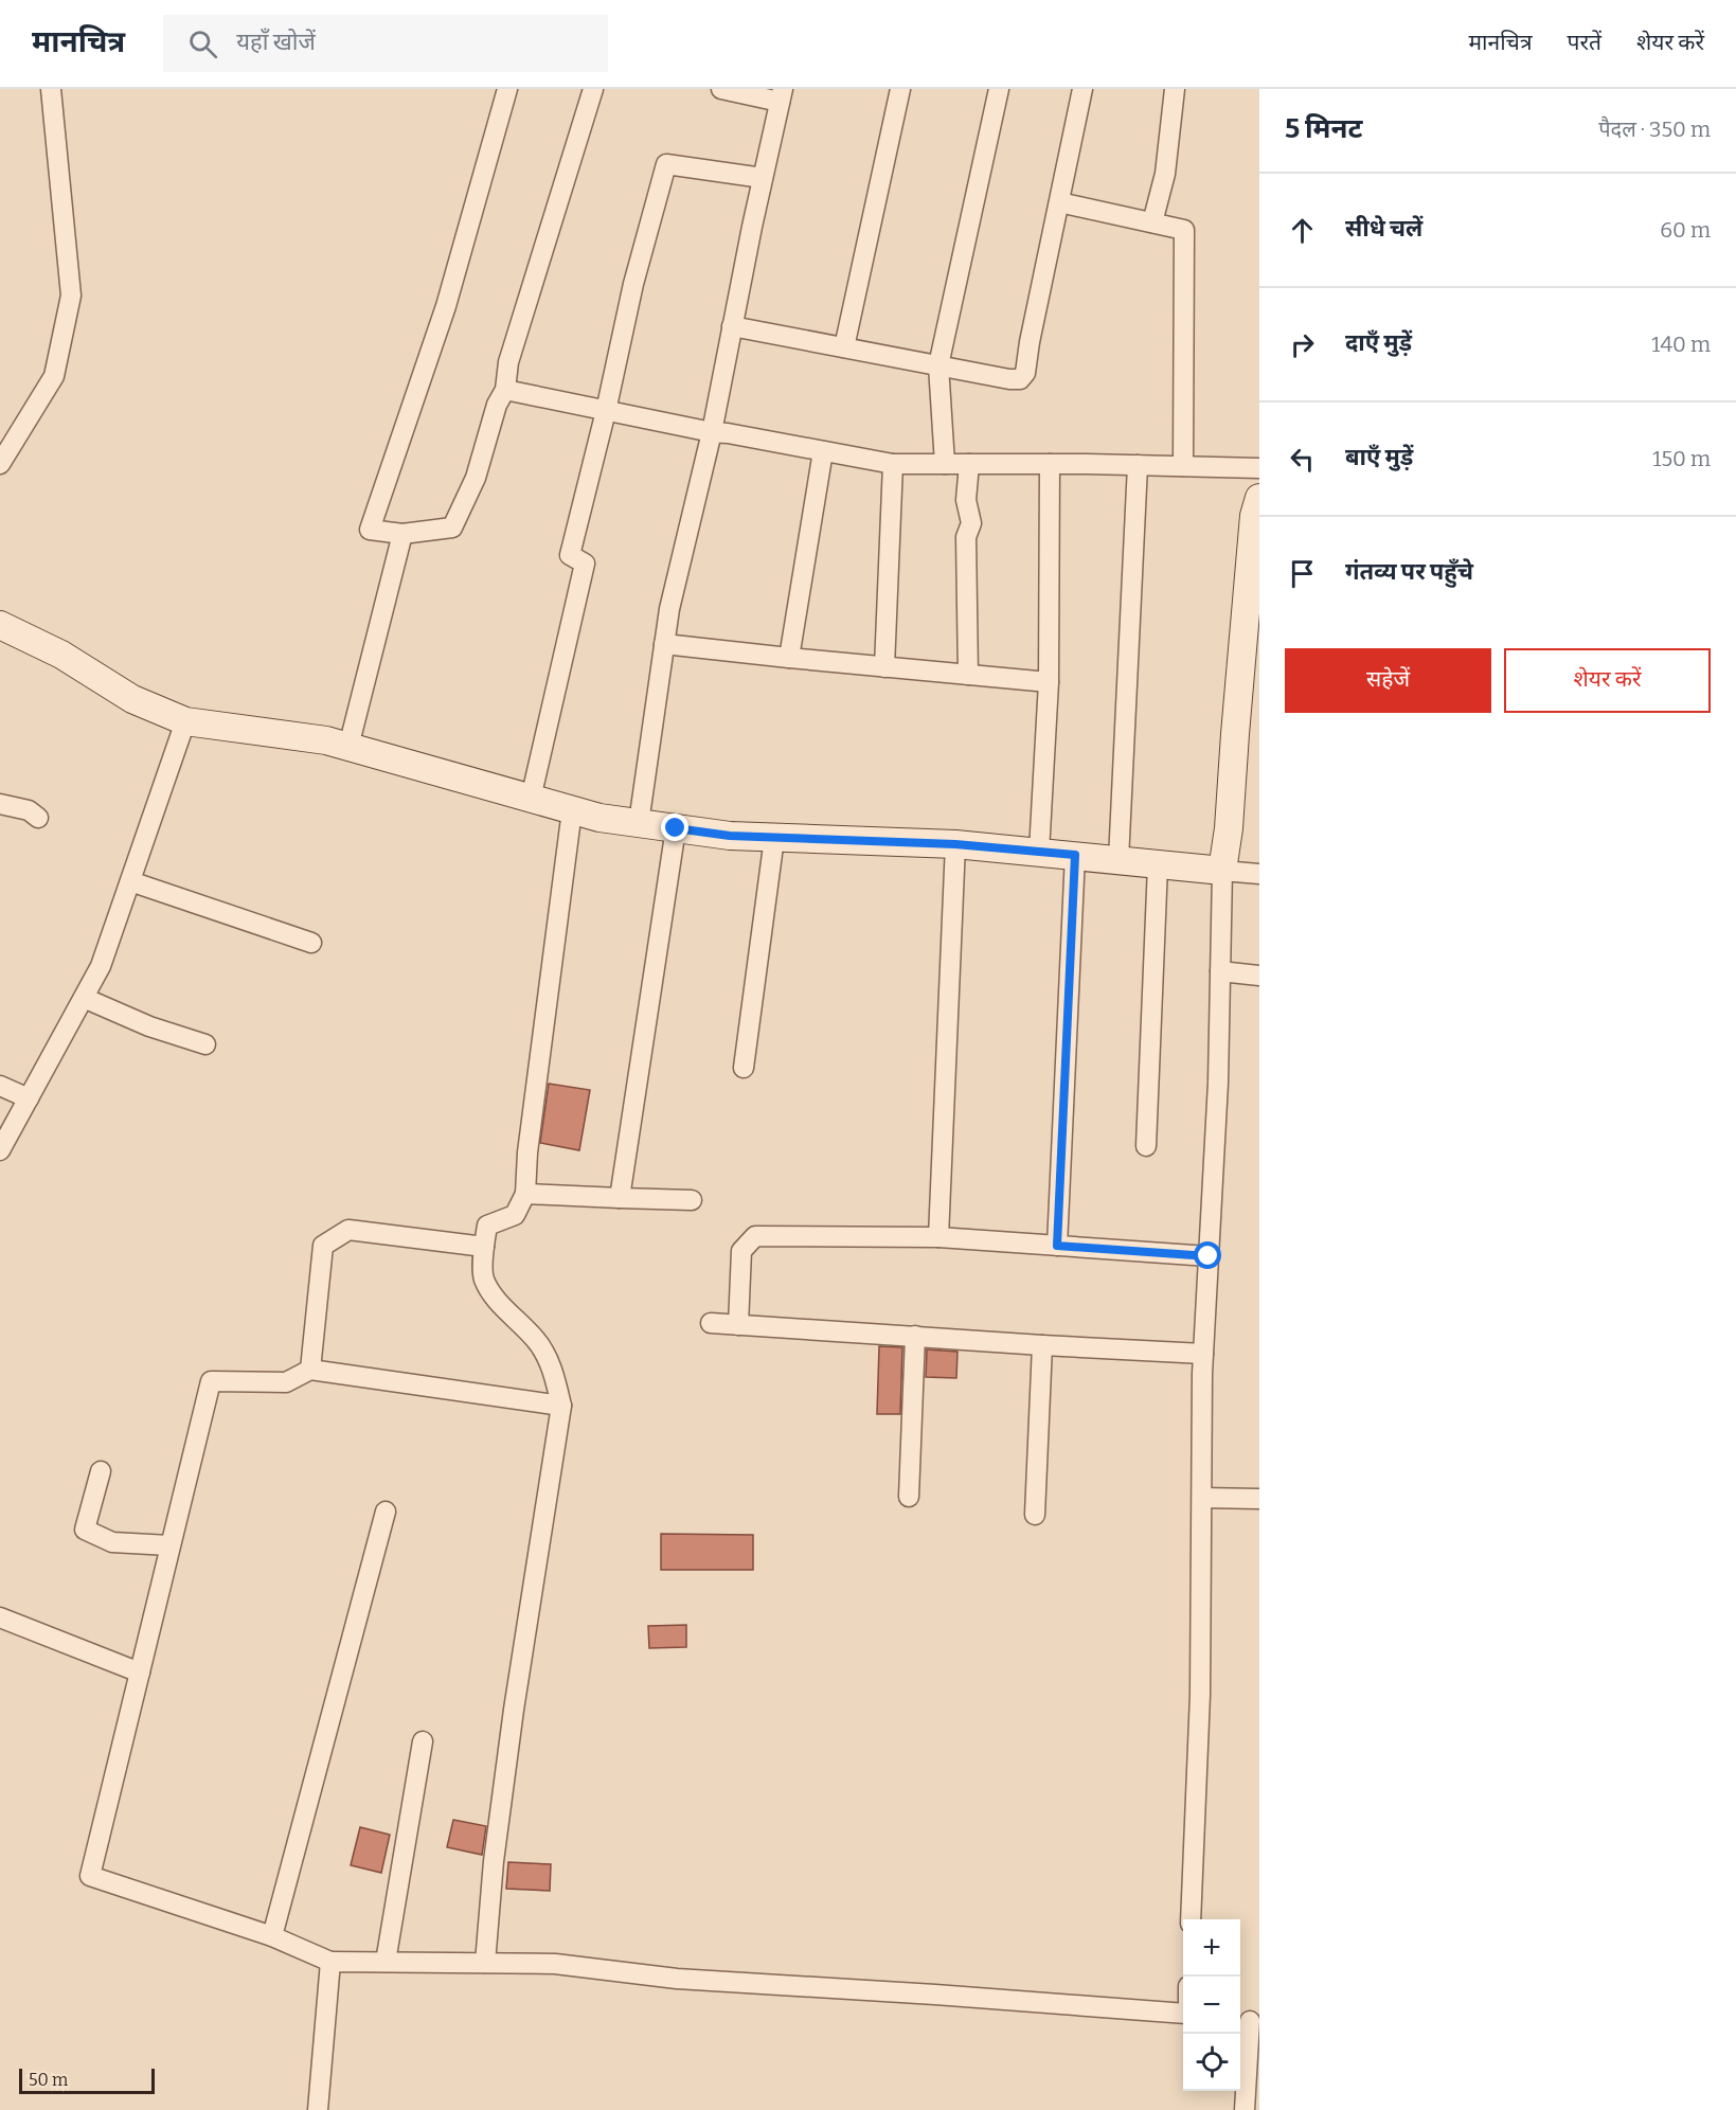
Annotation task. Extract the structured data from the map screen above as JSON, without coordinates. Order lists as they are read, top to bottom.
{
  "scale_bar": "50 m",
  "page": {
    "header": "मानचित्र",
    "search": "यहाँ खोजें",
    "nav": ["मानचित्र", "परतें", "शेयर करें"],
    "heading": ["5 मिनट", "पैदल · 350 m"],
    "list": [
      ["सीधे चलें", "60 m"],
      ["दाएँ मुड़ें", "140 m"],
      ["बाएँ मुड़ें", "150 m"],
      "गंतव्य पर पहुँचे"
    ],
    "buttons": ["सहेजें", "शेयर करें"],
    "map_buttons": ["+", "−"],
    "scale": "50 m"
  }
}
